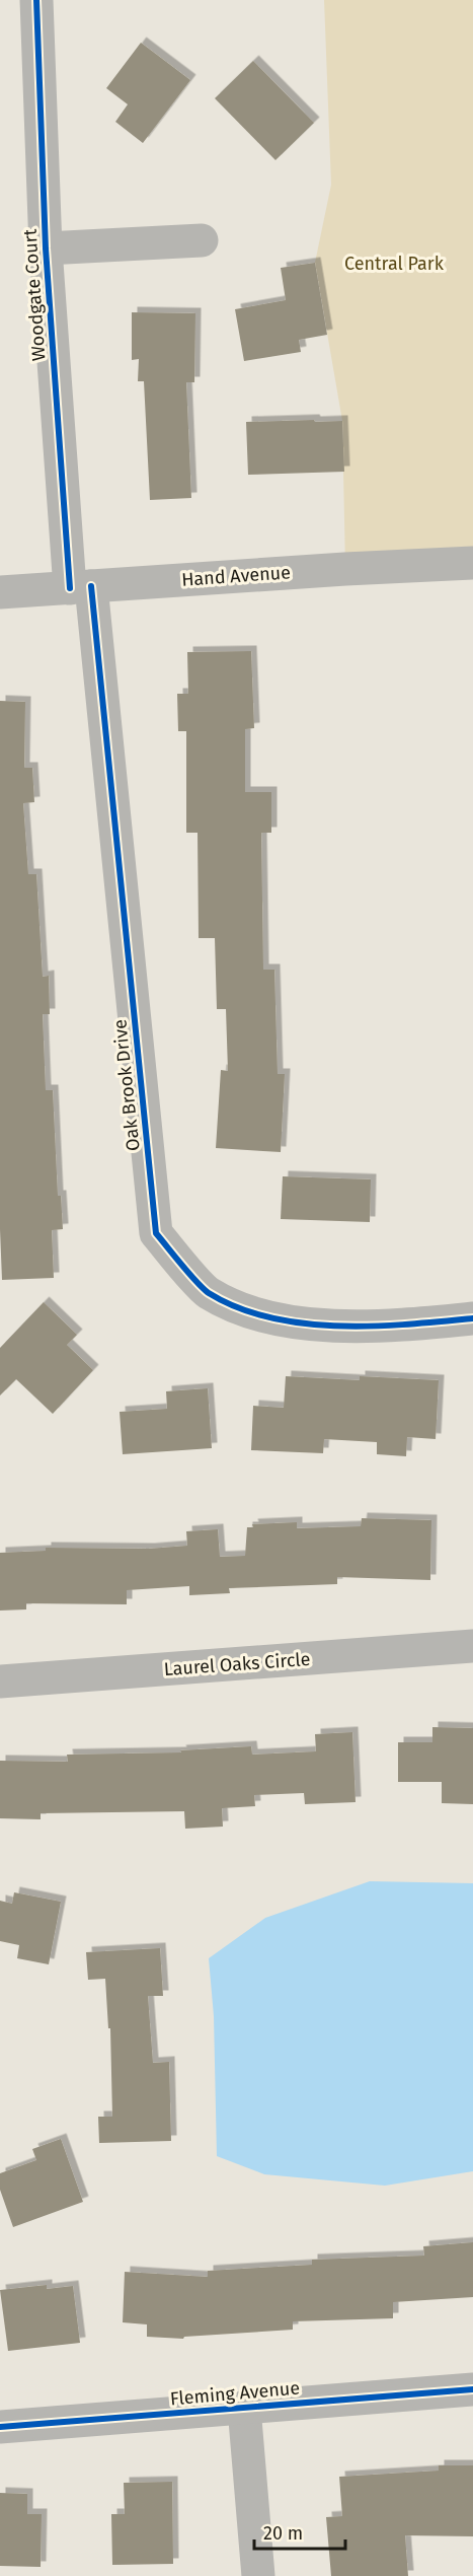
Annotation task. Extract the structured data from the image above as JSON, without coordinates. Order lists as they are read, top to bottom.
{
  "streets": {
    "street": [
      "Woodgate Court",
      "Hand Avenue",
      "Oak Brook Drive",
      "Laurel Oaks Circle",
      "Fleming Avenue"
    ]
  },
  "crossings": [
    ["Woodgate Court", "Hand Avenue"],
    ["Woodgate Court", "Oak Brook Drive"],
    ["Hand Avenue", "Oak Brook Drive"]
  ],
  "parks": ["Central Park"],
  "scale_bar": "20 m"
}
